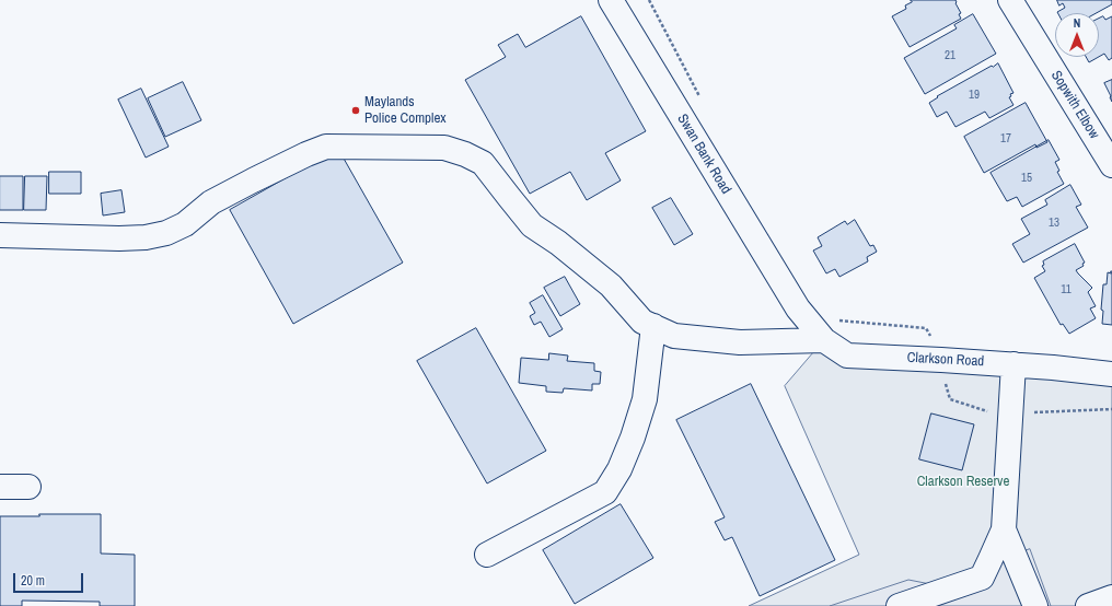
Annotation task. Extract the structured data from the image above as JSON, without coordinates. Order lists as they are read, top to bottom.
{
  "streets": {
    "street": ["Sopwith Elbow", "Swan Bank Road", "Clarkson Road"]
  },
  "crossings": [
    ["Swan Bank Road", "Clarkson Road"]
  ],
  "parks": ["Clarkson Reserve"],
  "places": ["Maylands Police Complex"],
  "house_numbers": [
    "21",
    "19",
    "17",
    "15",
    "13",
    "11"
  ],
  "scale_bar": "20 m",
  "north": "top"
}
